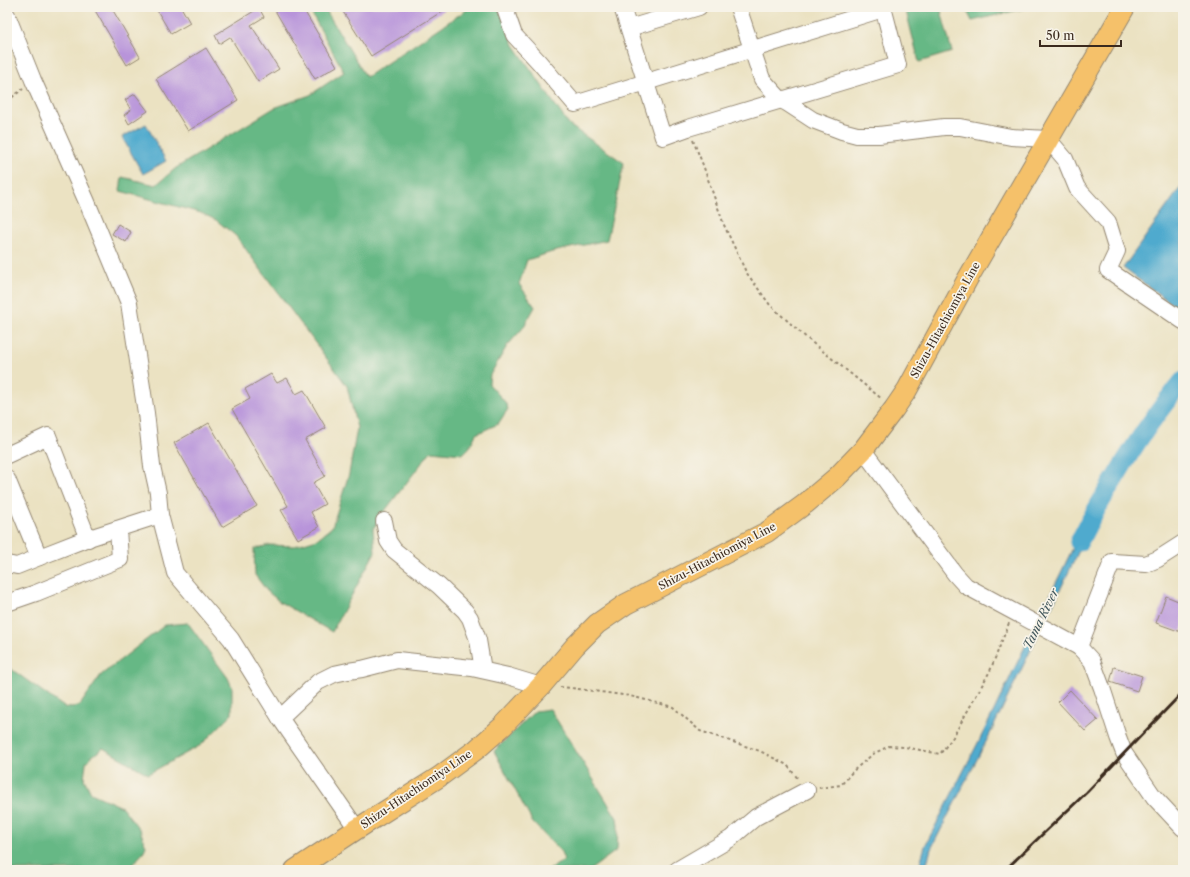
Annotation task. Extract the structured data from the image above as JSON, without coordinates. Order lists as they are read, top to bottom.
{
  "streets": {
    "main road": ["Shizu-Hitachiomiya Line"]
  },
  "water": ["Tama River"],
  "scale_bar": "50 m"
}
